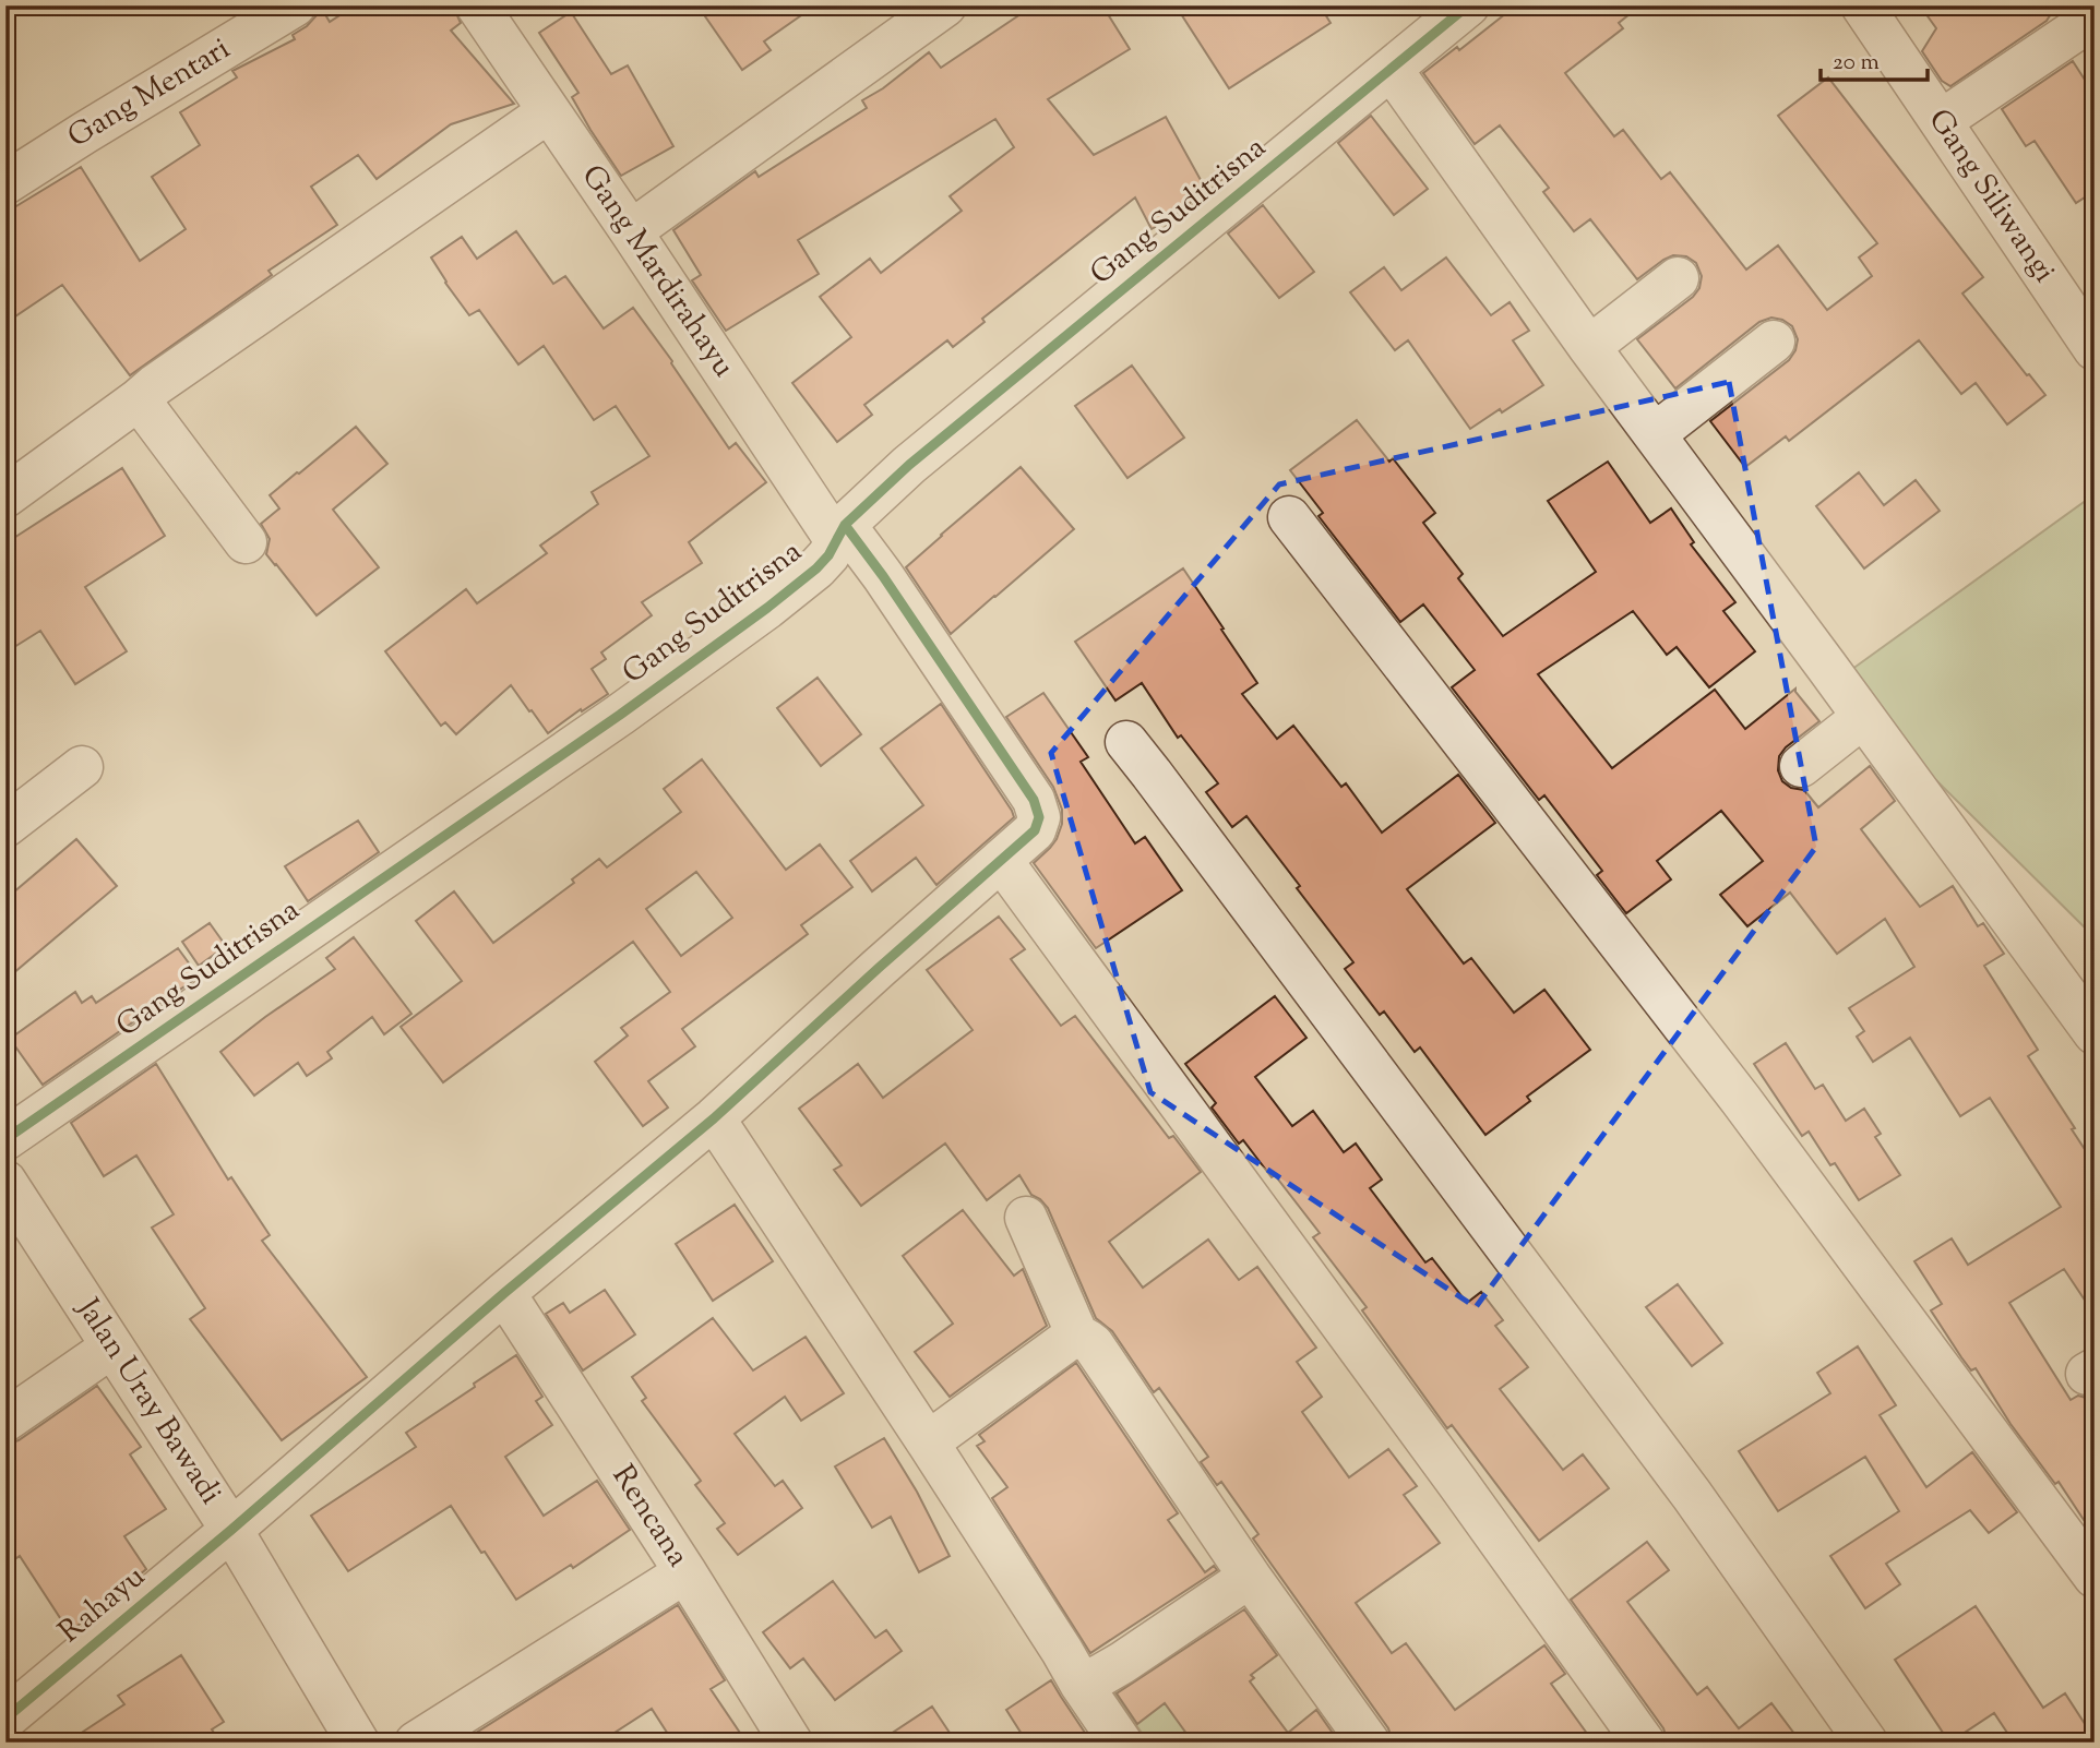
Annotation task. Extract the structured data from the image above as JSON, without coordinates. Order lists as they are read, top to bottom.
{
  "streets": {
    "street": [
      "Gang Mentari",
      "Gang Siliwangi",
      "Gang Suditrisna",
      "Gang Mardirahayu",
      "Jalan Uray Bawadi",
      "Rencana",
      "Rahayu"
    ]
  },
  "crossings": [
    ["Gang Suditrisna", "Gang Mardirahayu"],
    ["Gang Mardirahayu", "Rahayu"],
    ["Jalan Uray Bawadi", "Rahayu"],
    ["Rencana", "Rahayu"]
  ],
  "scale_bar": "20 m"
}
